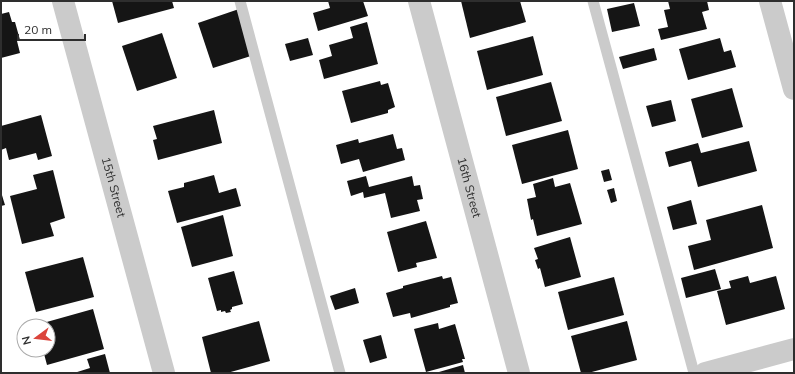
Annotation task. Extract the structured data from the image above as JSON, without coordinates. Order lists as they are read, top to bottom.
{
  "streets": {
    "street": ["15th Street", "16th Street"]
  },
  "scale_bar": "20 m",
  "north": "left"
}
